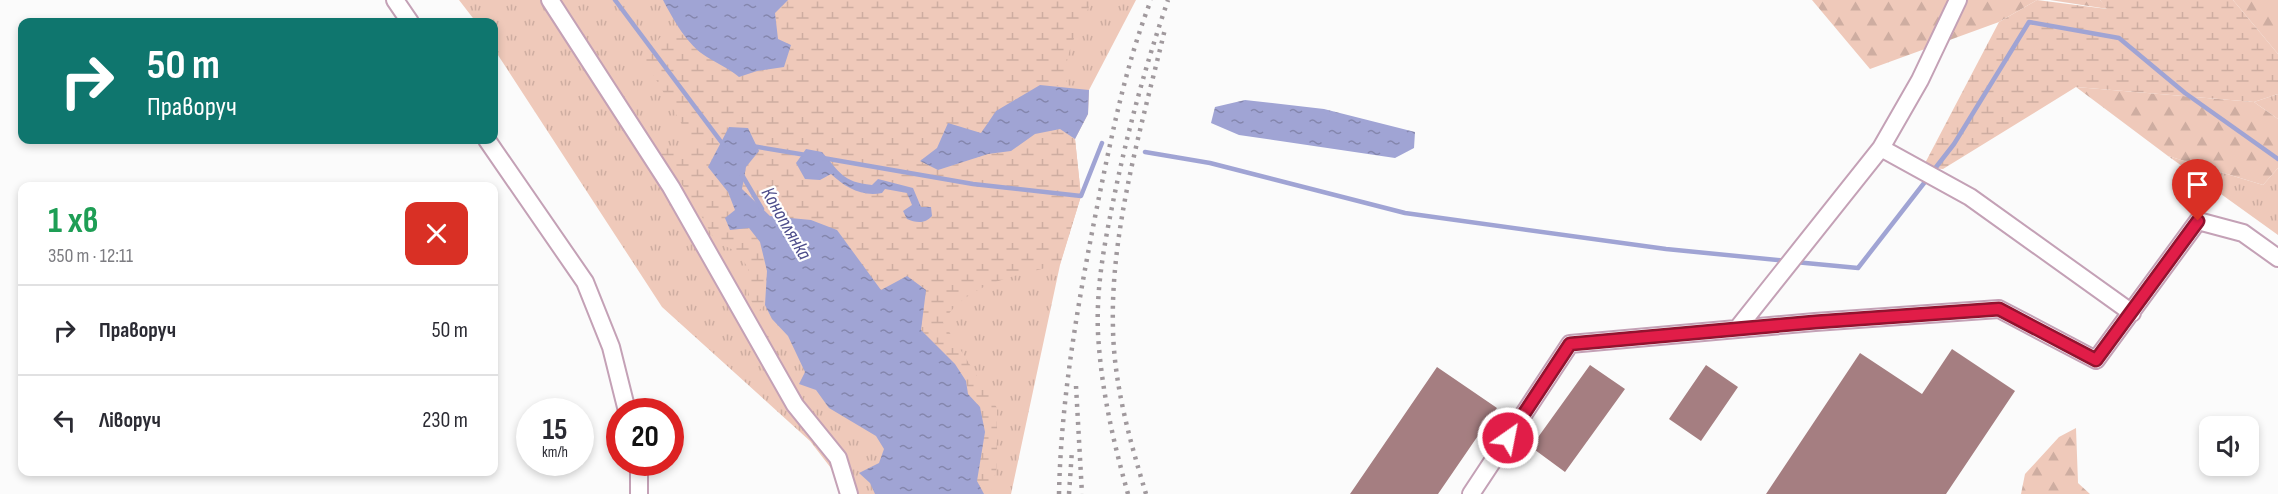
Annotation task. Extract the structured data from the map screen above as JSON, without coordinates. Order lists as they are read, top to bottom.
{
  "water": ["Коноплянка"],
  "page": {
    "turn": ["50 m", "Праворуч"],
    "heading": ["1 хв", "350 m · 12:11"],
    "list": [
      {
        "name": "Праворуч",
        "value": "50 m"
      },
      {
        "name": "Ліворуч",
        "value": "230 m"
      }
    ],
    "speed": "15 km/h",
    "limit": "20"
  }
}
